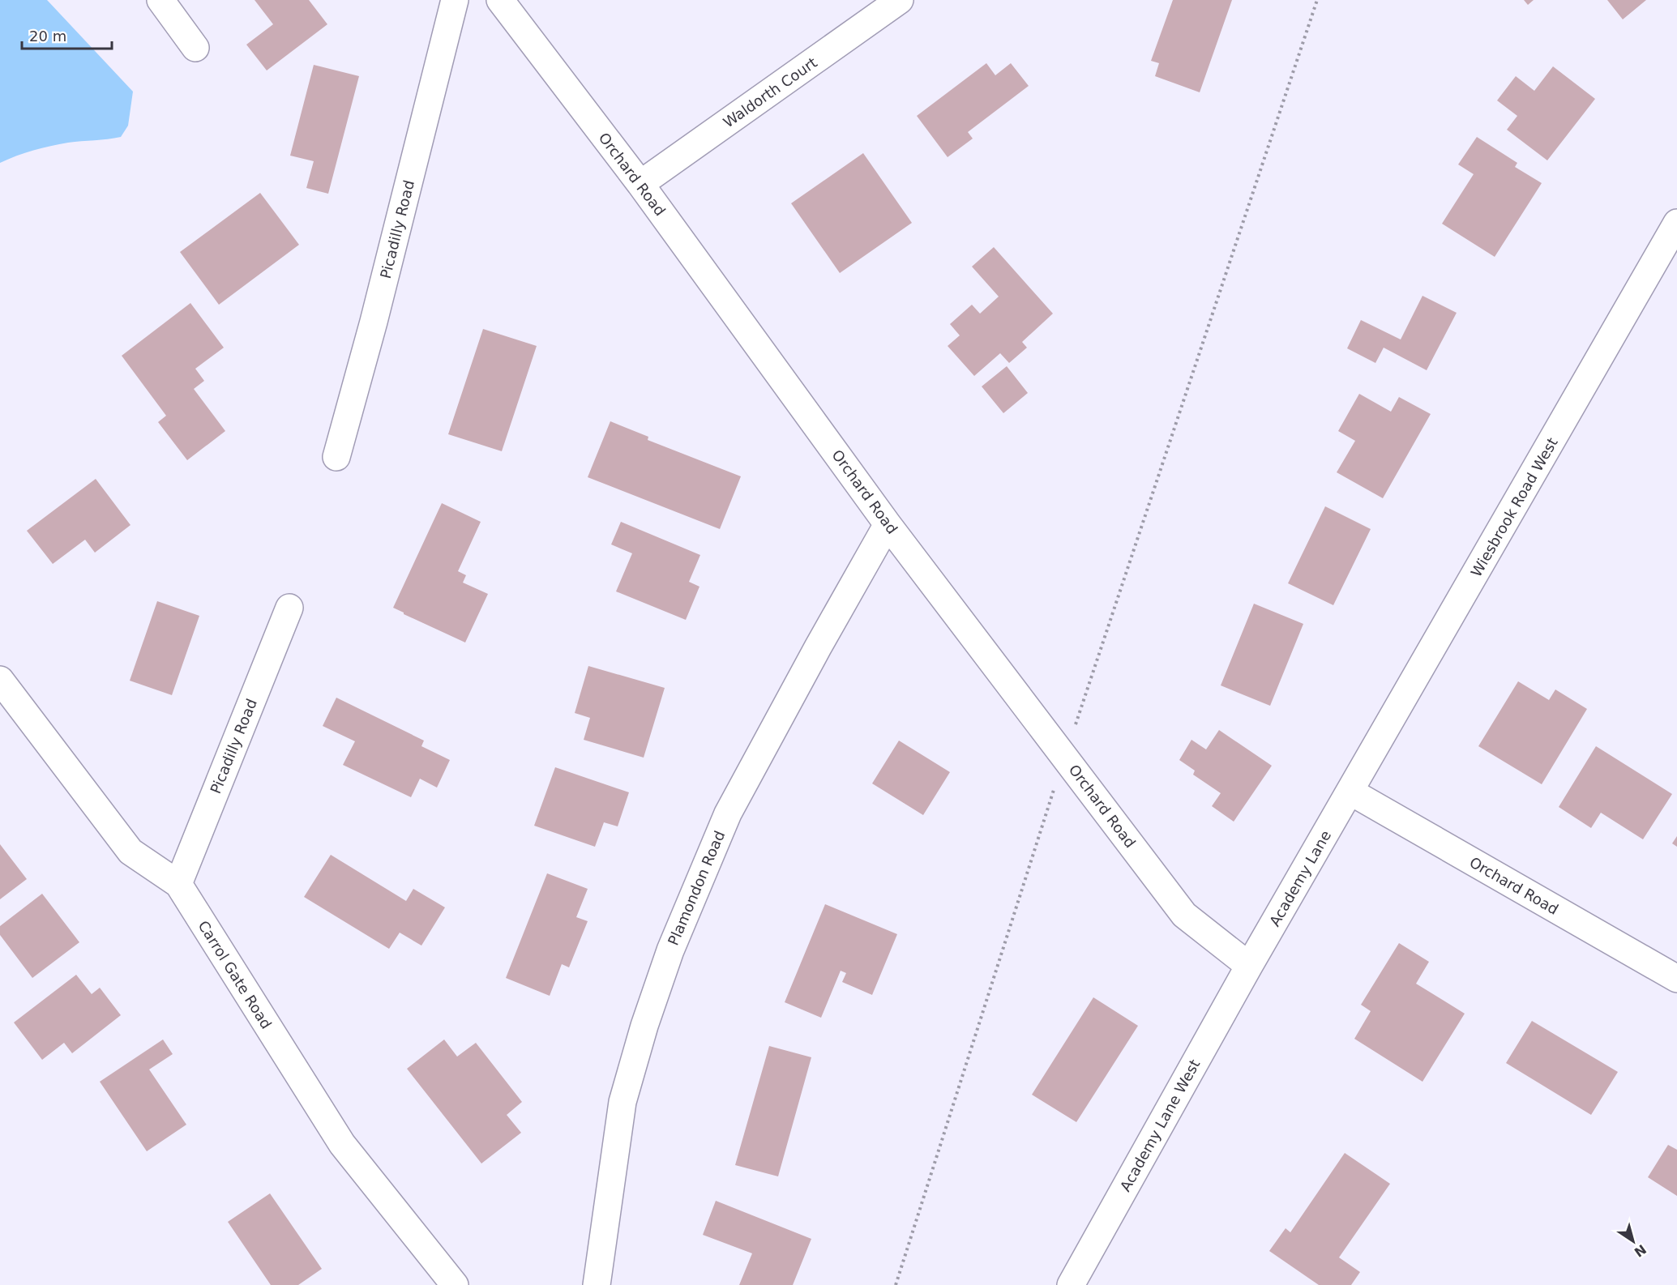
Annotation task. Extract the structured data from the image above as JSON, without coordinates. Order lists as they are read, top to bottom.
{
  "streets": {
    "street": [
      "Waldorth Court",
      "Orchard Road",
      "Picadilly Road",
      "Wiesbrook Road West",
      "Academy Lane",
      "Plamondon Road",
      "Carrol Gate Road",
      "Academy Lane West"
    ]
  },
  "crossings": [
    ["Waldorth Court", "Orchard Road"],
    ["Orchard Road", "Wiesbrook Road West"],
    ["Orchard Road", "Academy Lane"],
    ["Orchard Road", "Plamondon Road"],
    ["Orchard Road", "Academy Lane West"],
    ["Picadilly Road", "Carrol Gate Road"],
    ["Wiesbrook Road West", "Academy Lane"],
    ["Academy Lane", "Academy Lane West"]
  ],
  "scale_bar": "20 m",
  "north": "bottom right"
}
